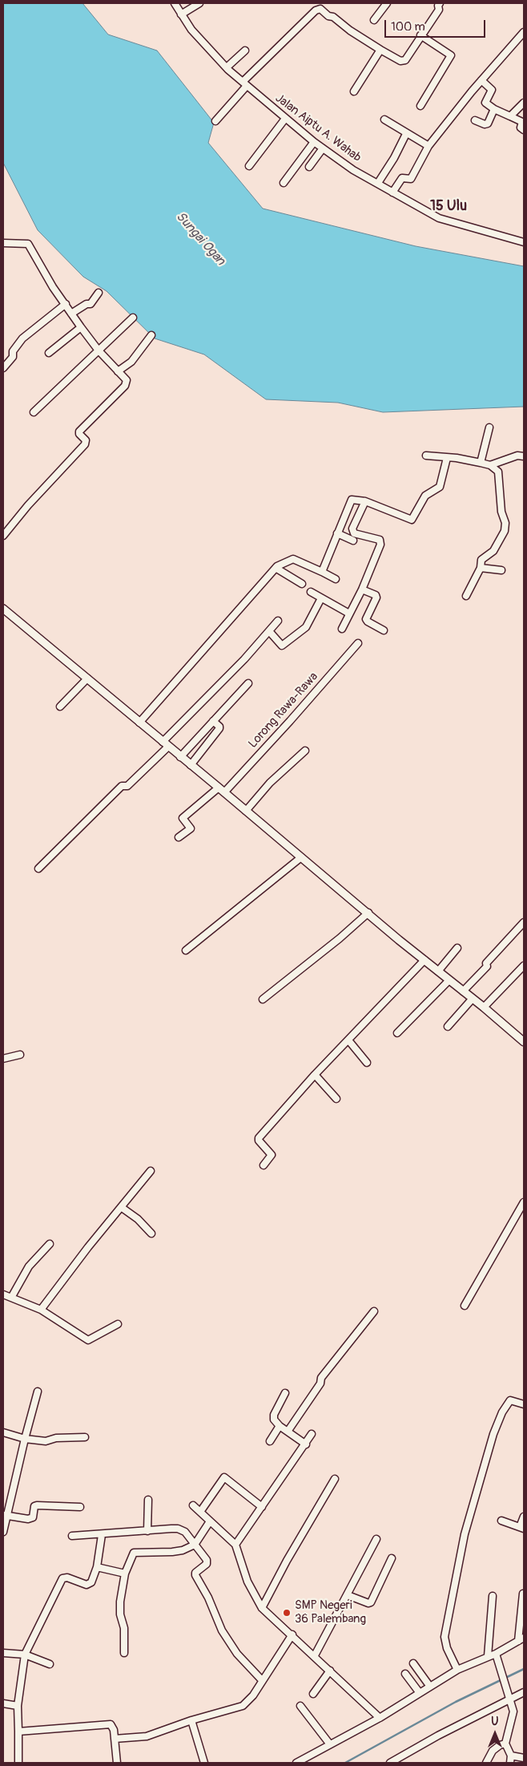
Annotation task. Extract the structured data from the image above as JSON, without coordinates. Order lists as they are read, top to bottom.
{
  "streets": {
    "street": ["Jalan Aiptu A. Wahab", "Lorong Rawa-Rawa"]
  },
  "districts": ["15 Ulu"],
  "water": ["Sungai Ogan"],
  "places": ["SMP Negeri 36 Palembang"],
  "scale_bar": "100 m",
  "north": "top"
}
